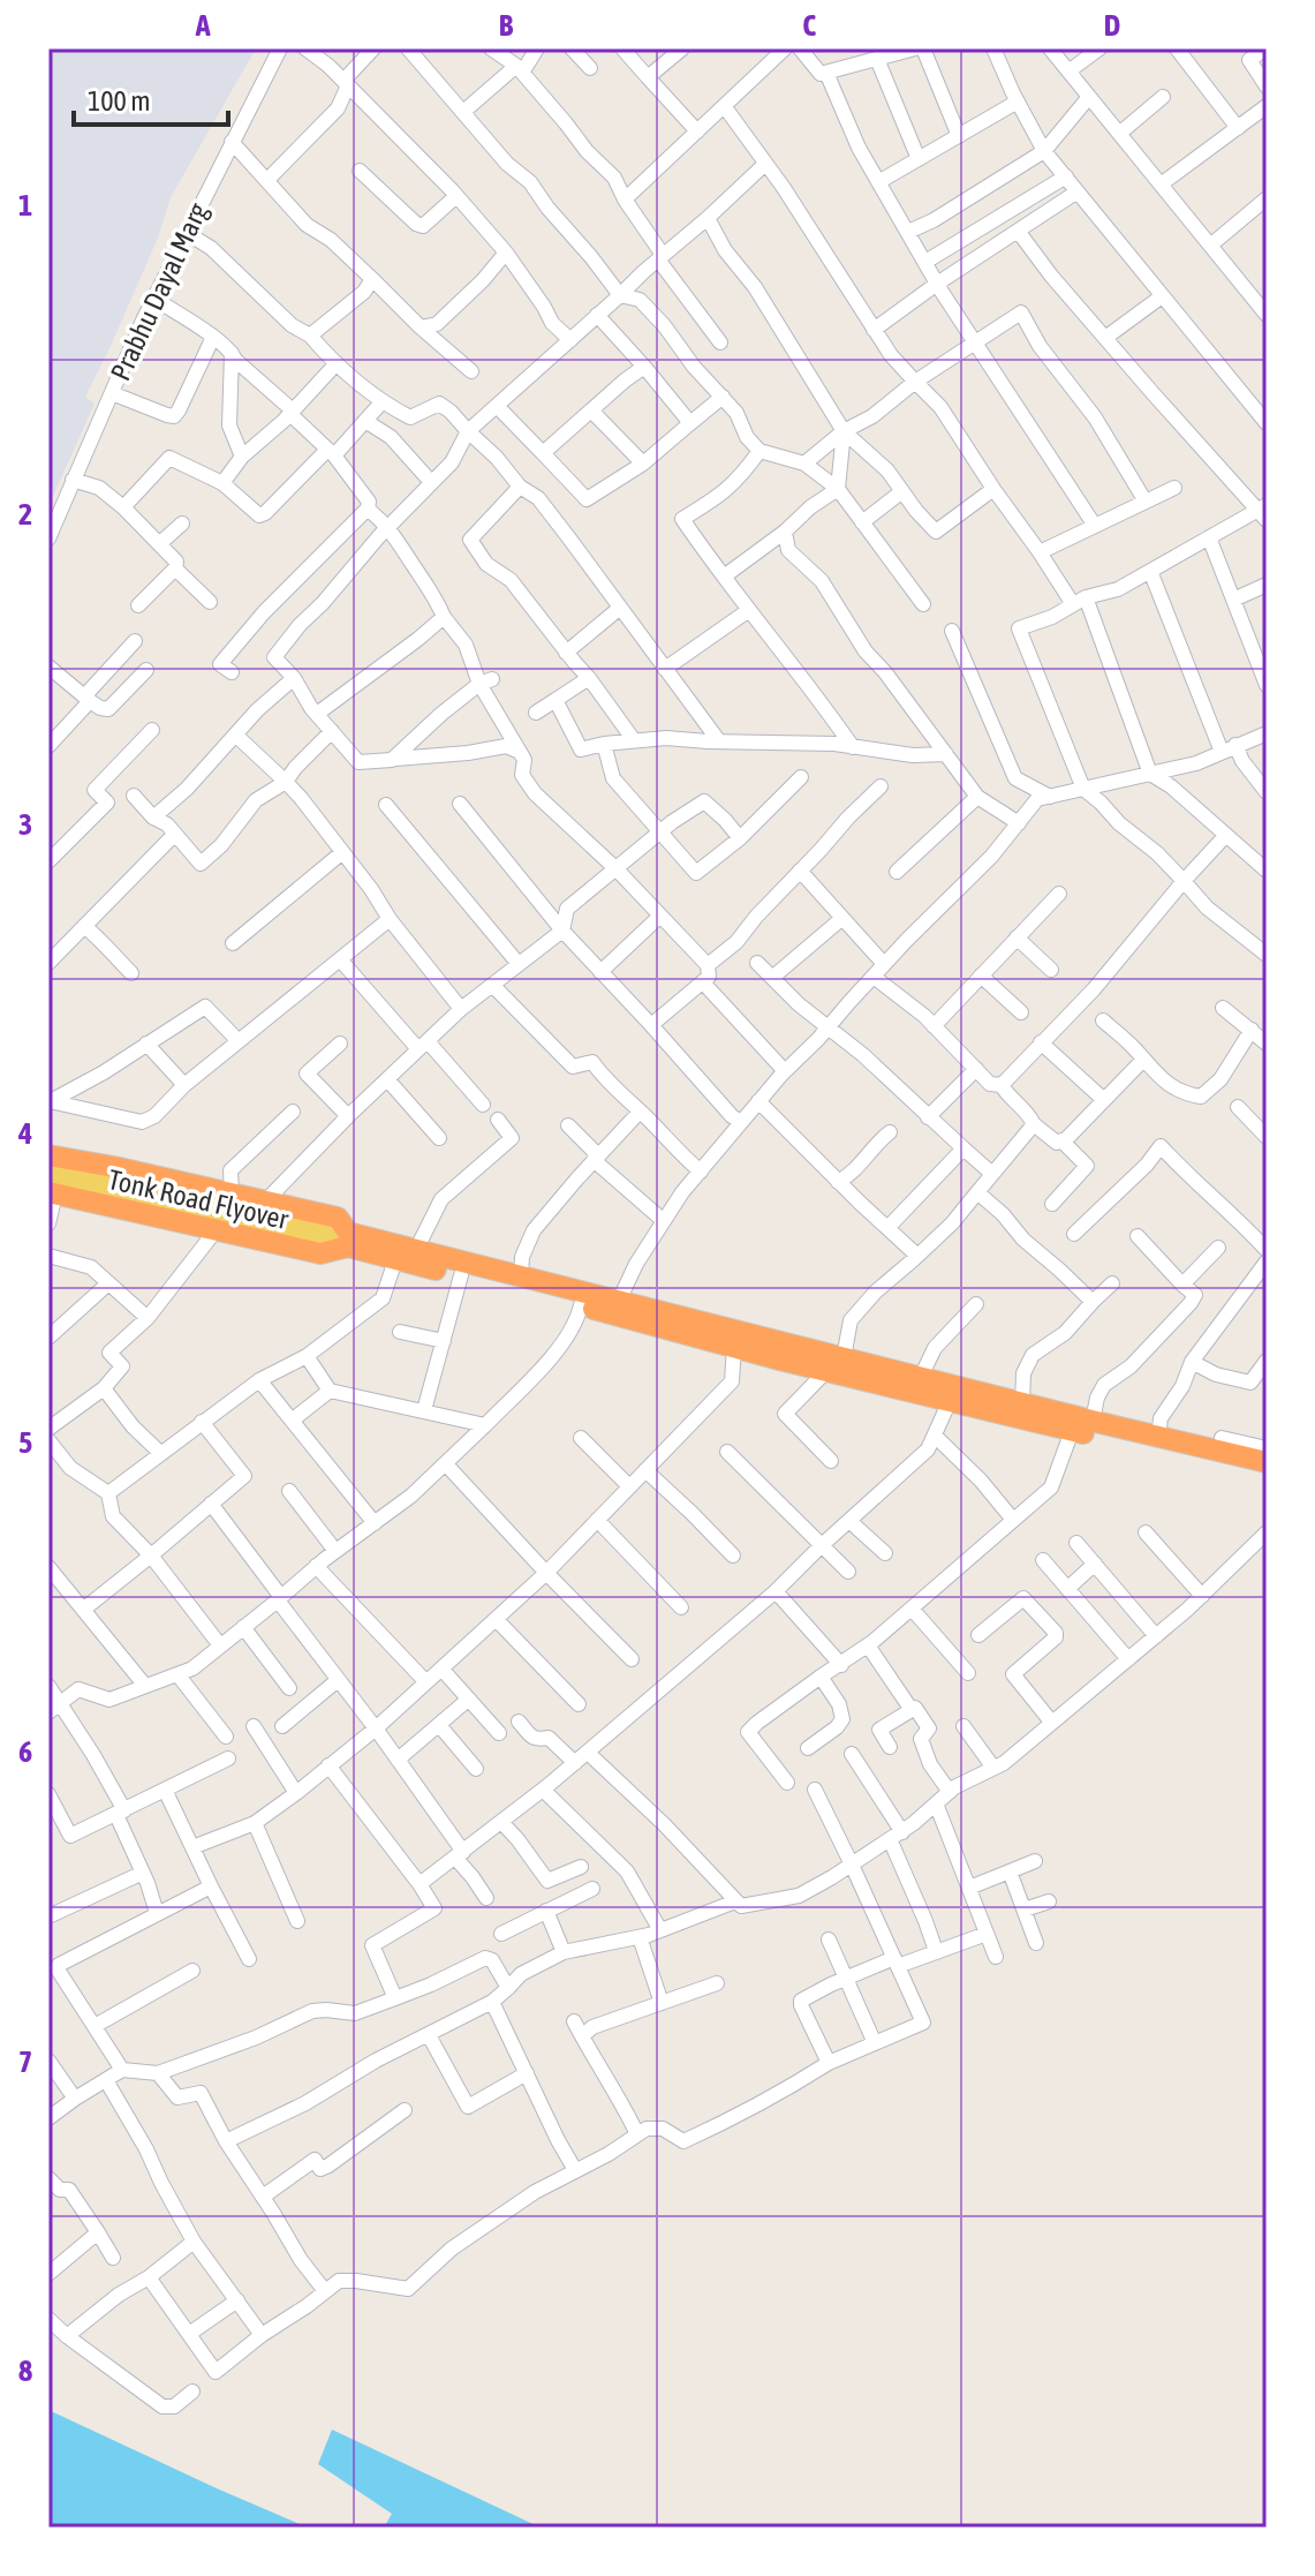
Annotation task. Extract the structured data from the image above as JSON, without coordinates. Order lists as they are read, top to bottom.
{
  "streets": {
    "main road": ["Tonk Road Flyover"],
    "street": ["Prabhu Dayal Marg"]
  },
  "scale_bar": "100 m",
  "grid": {
    "columns": [
      "A",
      "B",
      "C",
      "D"
    ],
    "rows": [
      "1",
      "2",
      "3",
      "4",
      "5",
      "6",
      "7",
      "8"
    ]
  }
}
